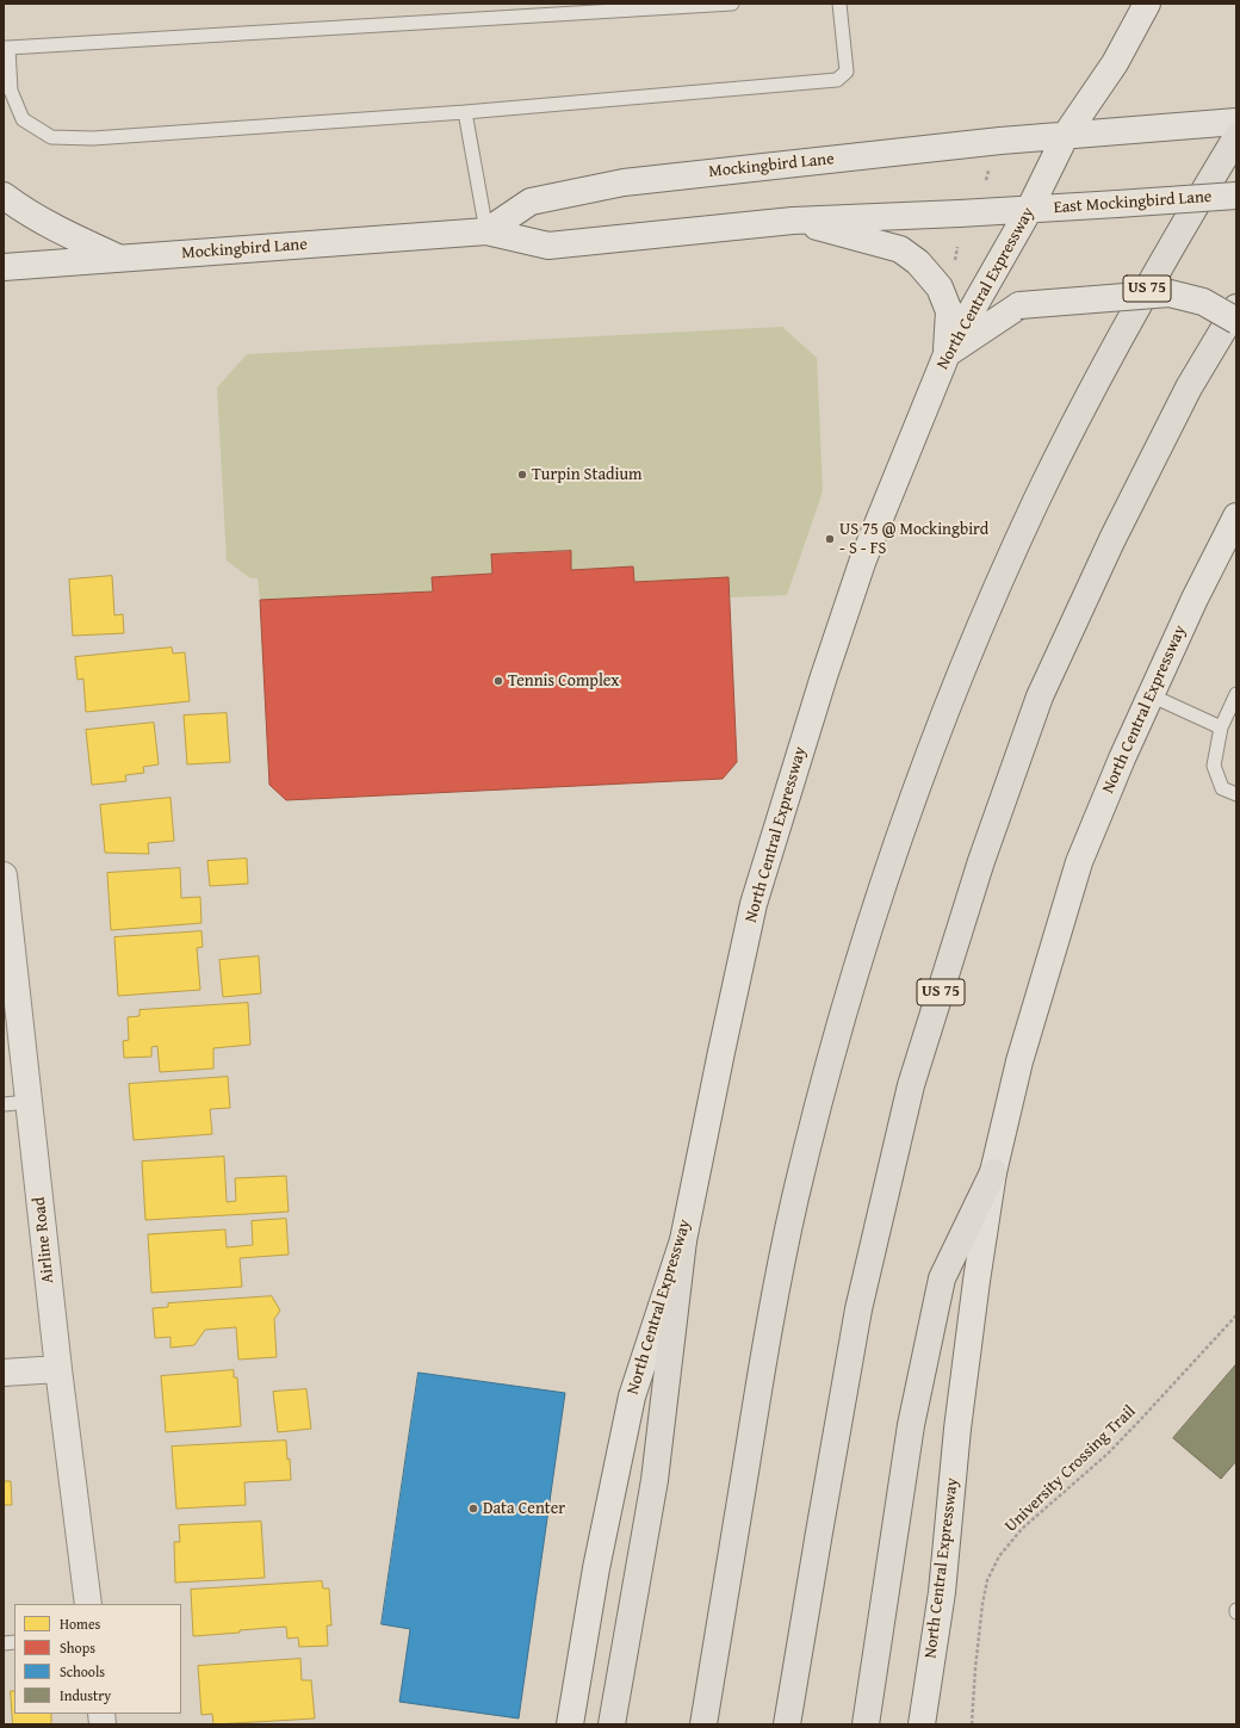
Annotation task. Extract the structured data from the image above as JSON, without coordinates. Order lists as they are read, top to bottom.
{
  "streets": {
    "highway": ["US 75"],
    "main road": [
      "Mockingbird Lane",
      "East Mockingbird Lane",
      "North Central Expressway",
      "Airline Road"
    ],
    "path": ["University Crossing Trail"]
  },
  "crossings": [
    ["Mockingbird Lane", "East Mockingbird Lane"],
    ["Mockingbird Lane", "North Central Expressway"],
    ["East Mockingbird Lane", "North Central Expressway"]
  ],
  "places": [
    "Turpin Stadium",
    "US 75 @ Mockingbird - S - FS",
    "Tennis Complex",
    "Data Center"
  ],
  "legend": [
    "Homes",
    "Shops",
    "Schools",
    "Industry"
  ]
}
